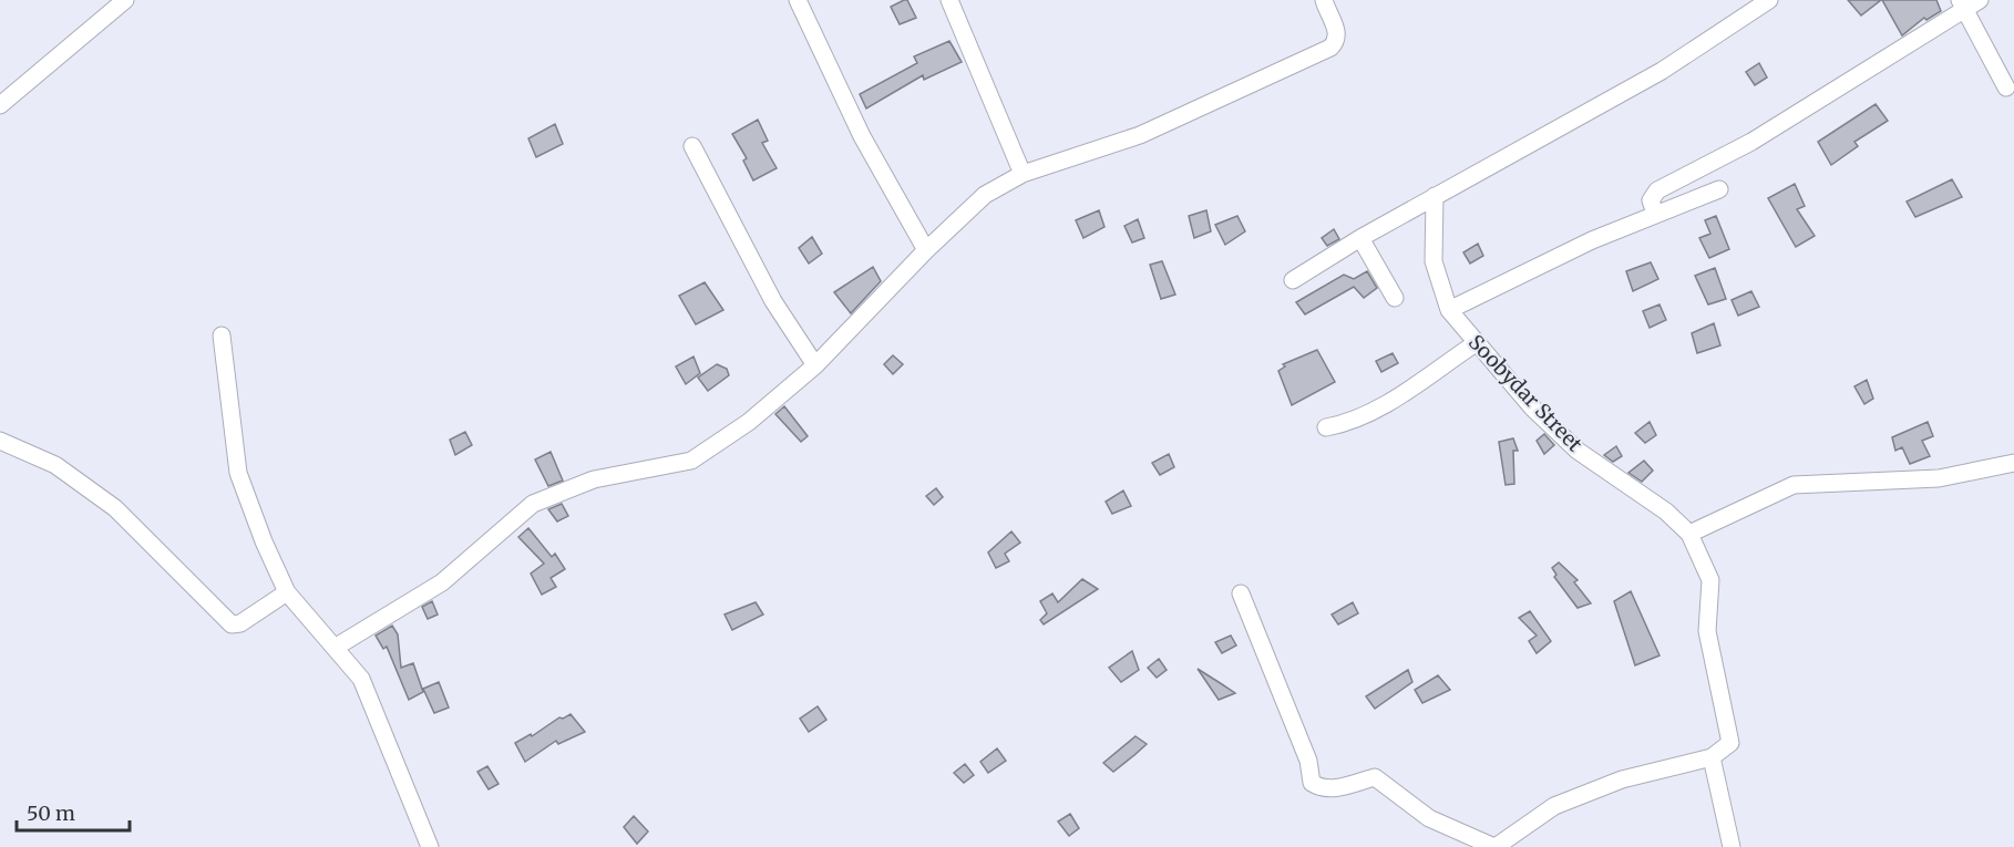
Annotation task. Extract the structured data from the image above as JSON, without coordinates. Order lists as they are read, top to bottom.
{
  "streets": {
    "street": ["Soobydar Street"]
  },
  "scale_bar": "50 m"
}
